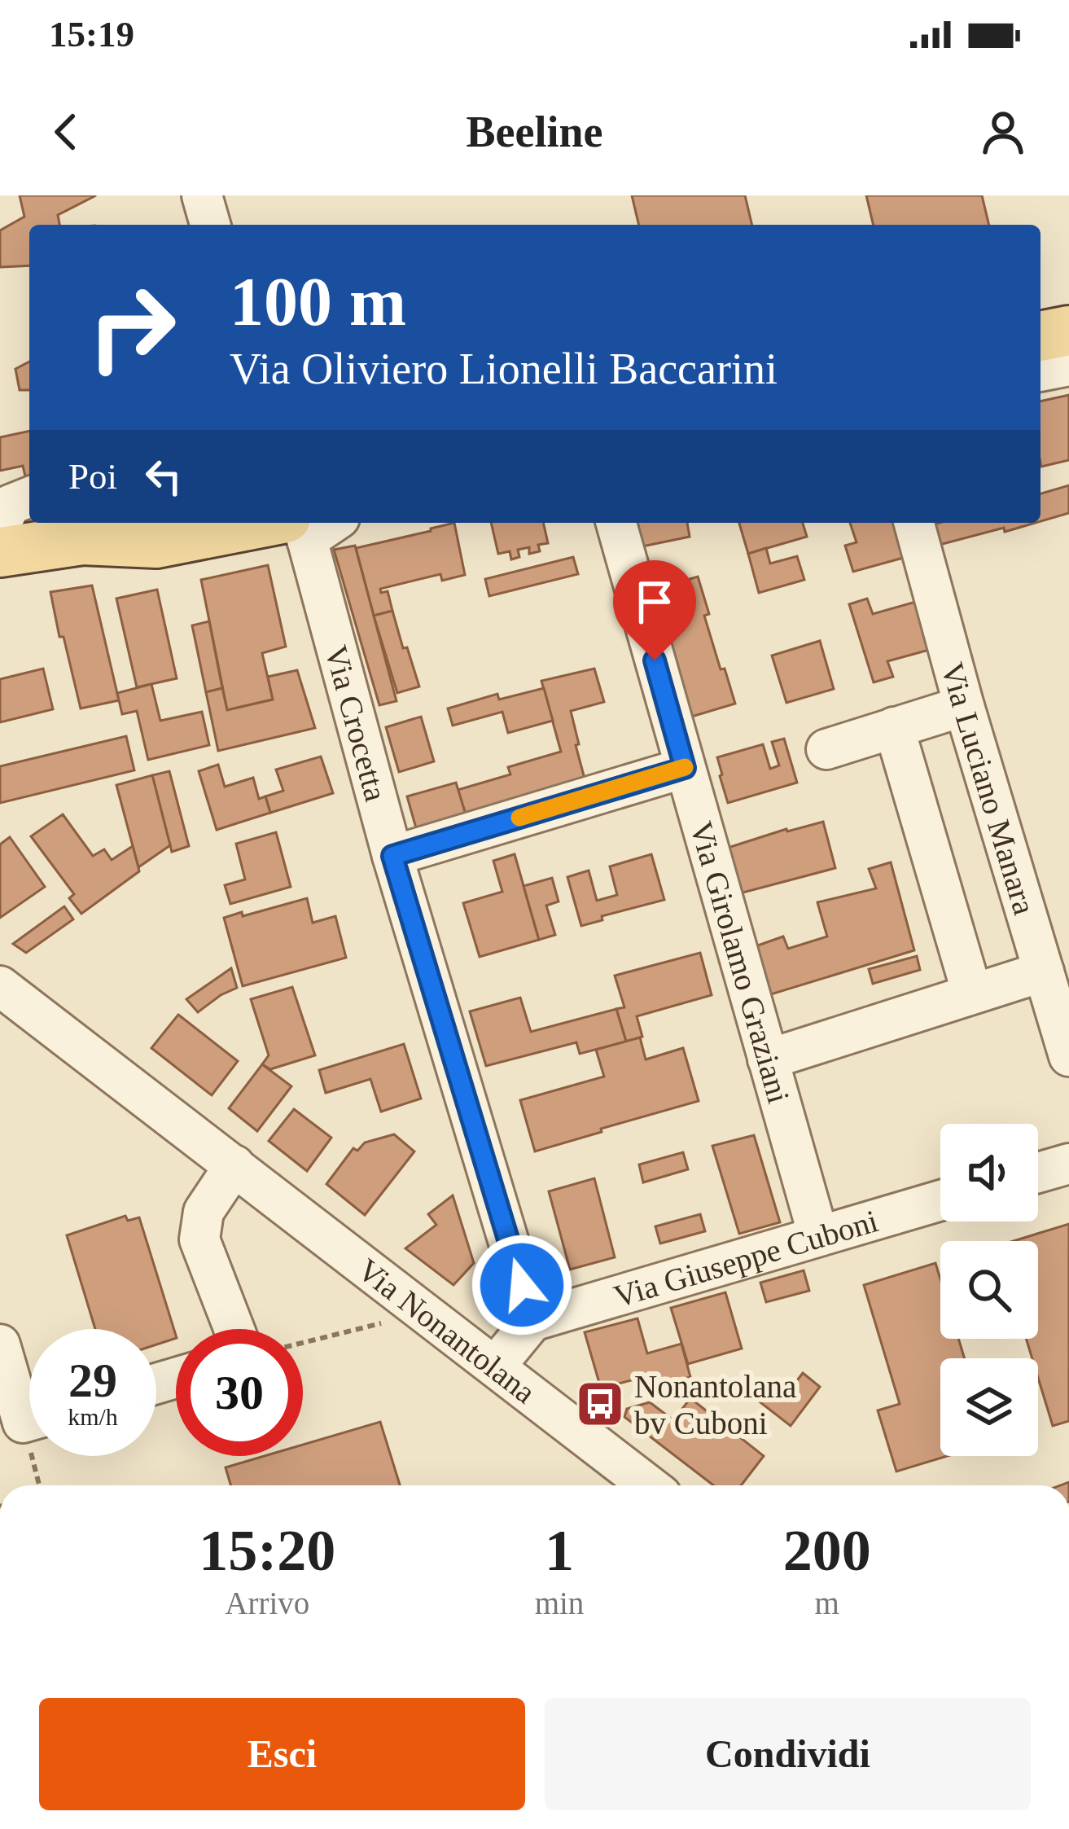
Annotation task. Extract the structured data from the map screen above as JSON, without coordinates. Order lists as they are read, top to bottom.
{
  "streets": {
    "street": [
      "Via Crocetta",
      "Via Luciano Manara",
      "Via Girolamo Graziani",
      "Via Giuseppe Cuboni",
      "Via Nonantolana"
    ]
  },
  "crossings": [
    ["Via Crocetta", "Via Giuseppe Cuboni"],
    ["Via Girolamo Graziani", "Via Giuseppe Cuboni"]
  ],
  "places": {
    "bus stop": ["Nonantolana bv Cuboni"]
  },
  "page": {
    "status": "15:19",
    "header": "Beeline",
    "turn": ["100 m", "Via Oliviero Lionelli Baccarini"],
    "then": "Poi",
    "speed": "29 km/h",
    "limit": "30",
    "eta": [
      "15:20",
      "Arrivo",
      "1",
      "min",
      "200",
      "m"
    ],
    "buttons": ["Esci", "Condividi"]
  }
}
